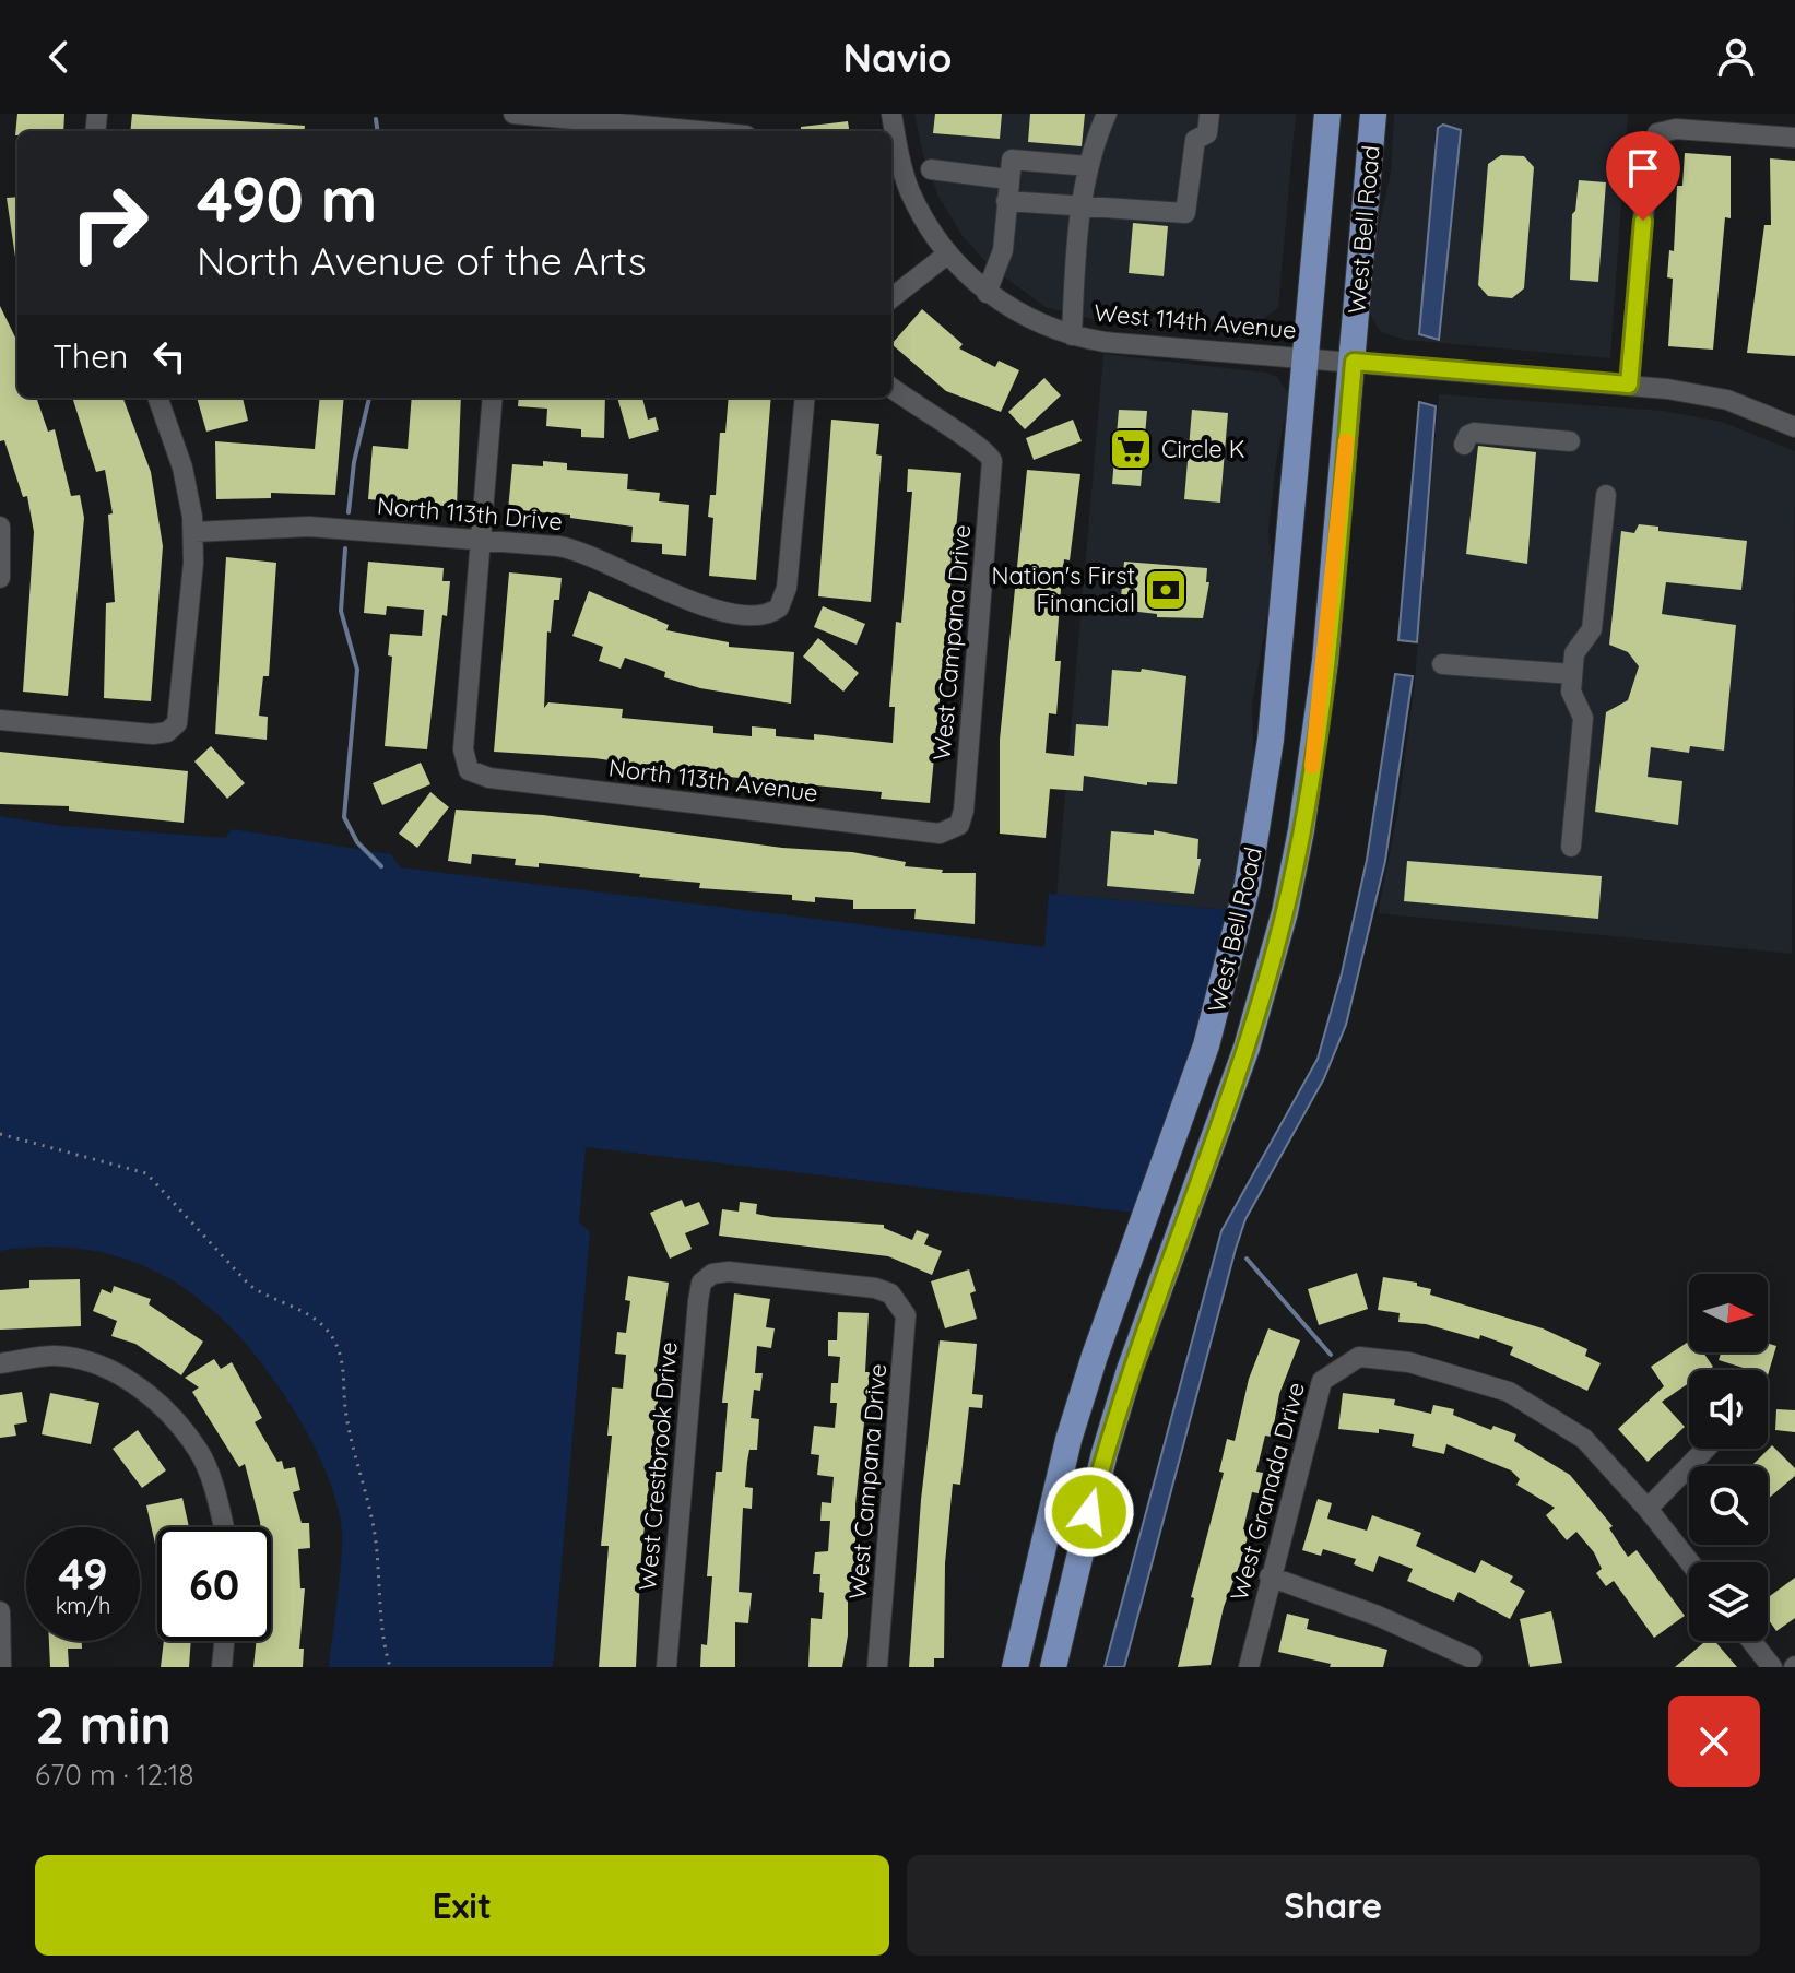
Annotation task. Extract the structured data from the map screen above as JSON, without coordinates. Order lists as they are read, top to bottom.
{
  "streets": {
    "main road": ["West Bell Road"],
    "street": [
      "West 114th Avenue",
      "North 113th Drive",
      "West Campana Drive",
      "North 113th Avenue",
      "West Crestbrook Drive",
      "West Granada Drive"
    ]
  },
  "crossings": [
    ["West Bell Road", "West 114th Avenue"],
    ["North 113th Drive", "North 113th Avenue"],
    ["West Campana Drive", "North 113th Avenue"],
    ["West Campana Drive", "West Crestbrook Drive"]
  ],
  "places": {
    "supermarket": ["Circle K"],
    "bank": ["Nation's First Financial"]
  },
  "north": "right",
  "page": {
    "header": "Navio",
    "turn": ["490 m", "North Avenue of the Arts"],
    "then": "Then",
    "speed": "49 km/h",
    "limit": "60",
    "heading": ["2 min", "670 m · 12:18"],
    "buttons": ["Exit", "Share"]
  }
}
